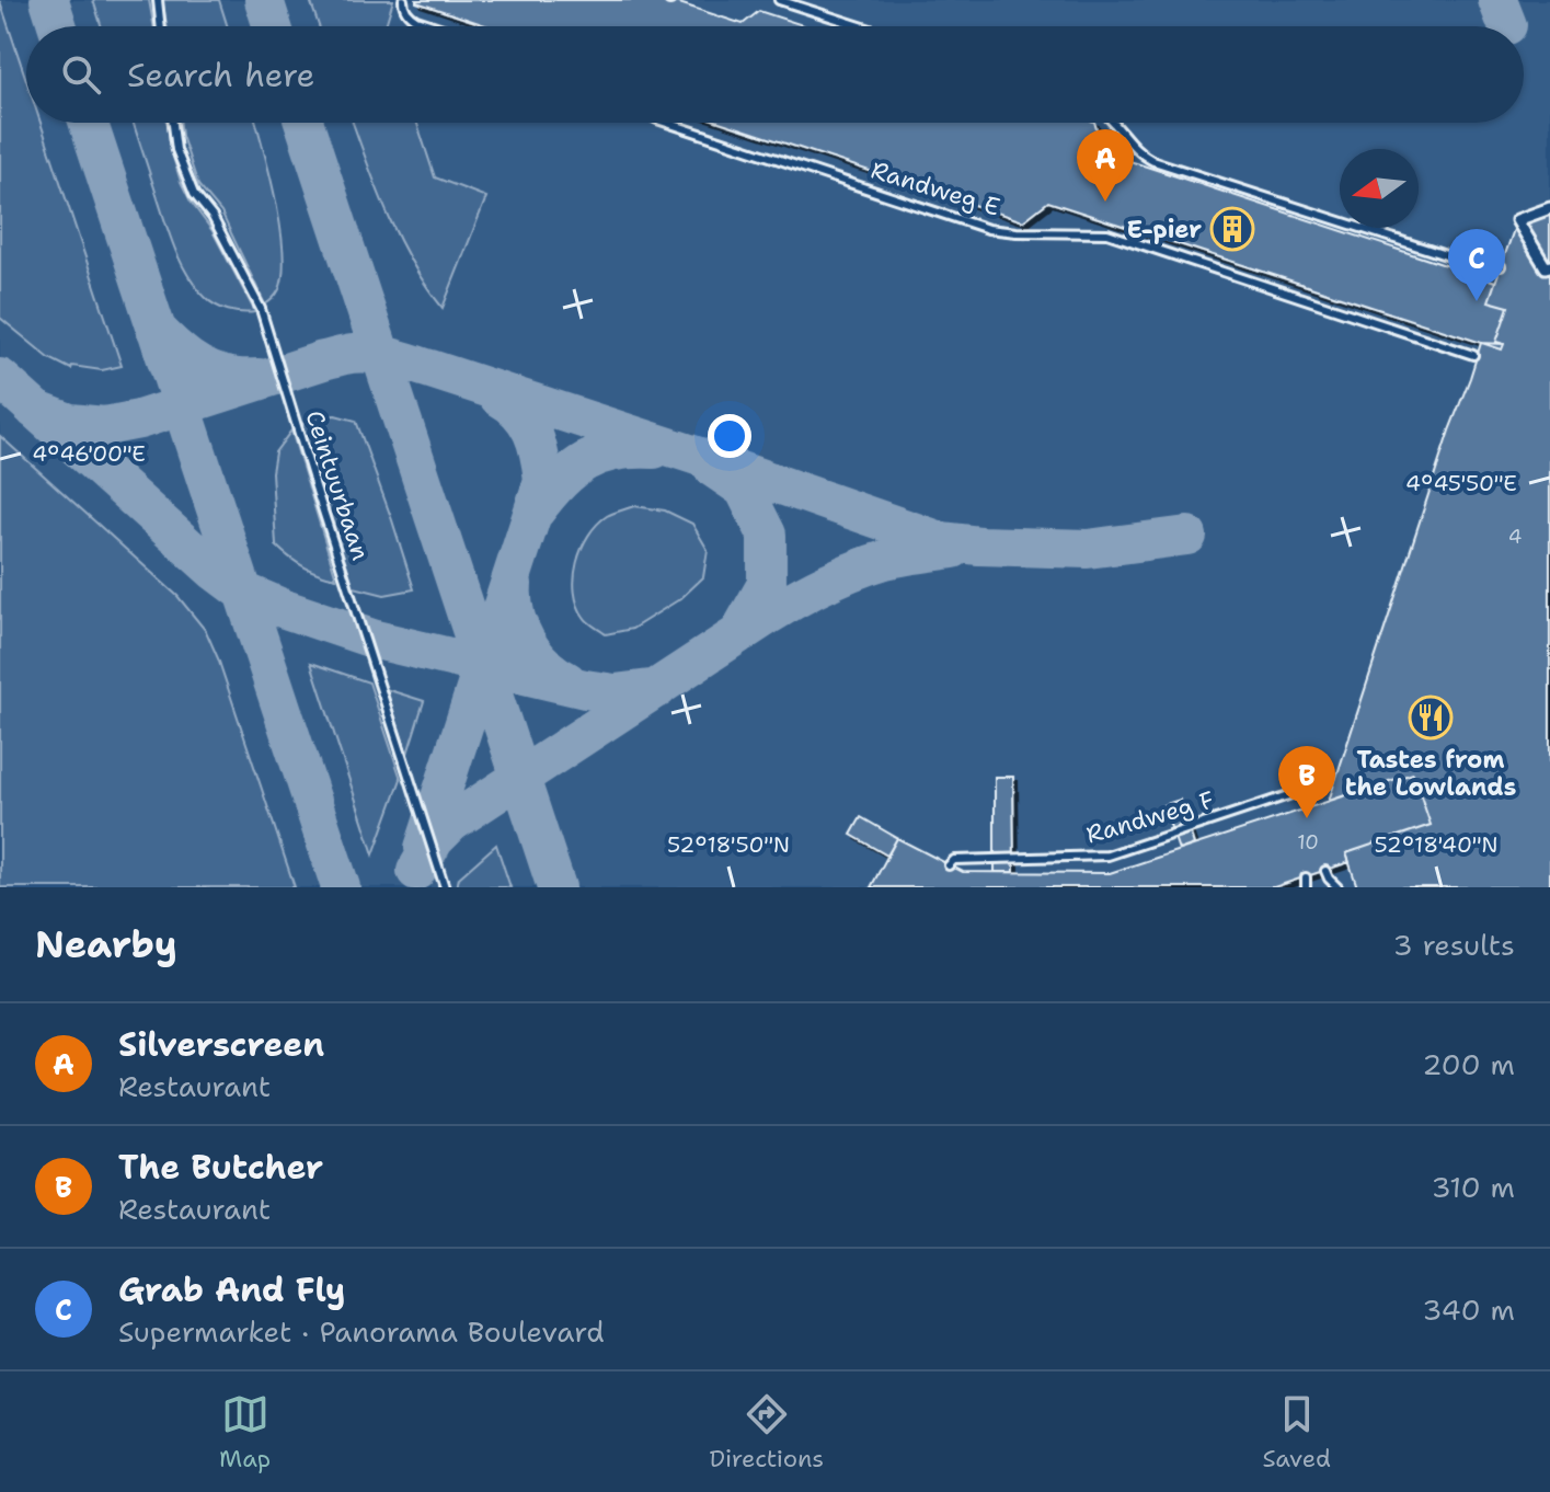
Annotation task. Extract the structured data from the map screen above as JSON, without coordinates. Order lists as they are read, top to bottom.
{
  "streets": {
    "lane": ["Randweg E", "Ceintuurbaan", "Randweg F"]
  },
  "places": {
    "building": ["E-pier"],
    "restaurant": ["Tastes from the Lowlands"]
  },
  "house_numbers": ["4", "10"],
  "north": "left",
  "page": {
    "search": "Search here",
    "pins": ["A", "C", "B"],
    "heading": ["Nearby", "3 results"],
    "list": [
      {
        "mark": "A",
        "name": "Silverscreen",
        "note": "Restaurant",
        "value": "200 m"
      },
      {
        "mark": "B",
        "name": "The Butcher",
        "note": "Restaurant",
        "value": "310 m"
      },
      {
        "mark": "C",
        "name": "Grab And Fly",
        "note": "Supermarket · Panorama Boulevard",
        "value": "340 m"
      }
    ],
    "nav": ["Map", "Directions", "Saved"]
  },
  "coordinates": [
    "4°46'00\"E",
    "4°45'50\"E",
    "52°18'50\"N",
    "52°18'40\"N"
  ]
}
